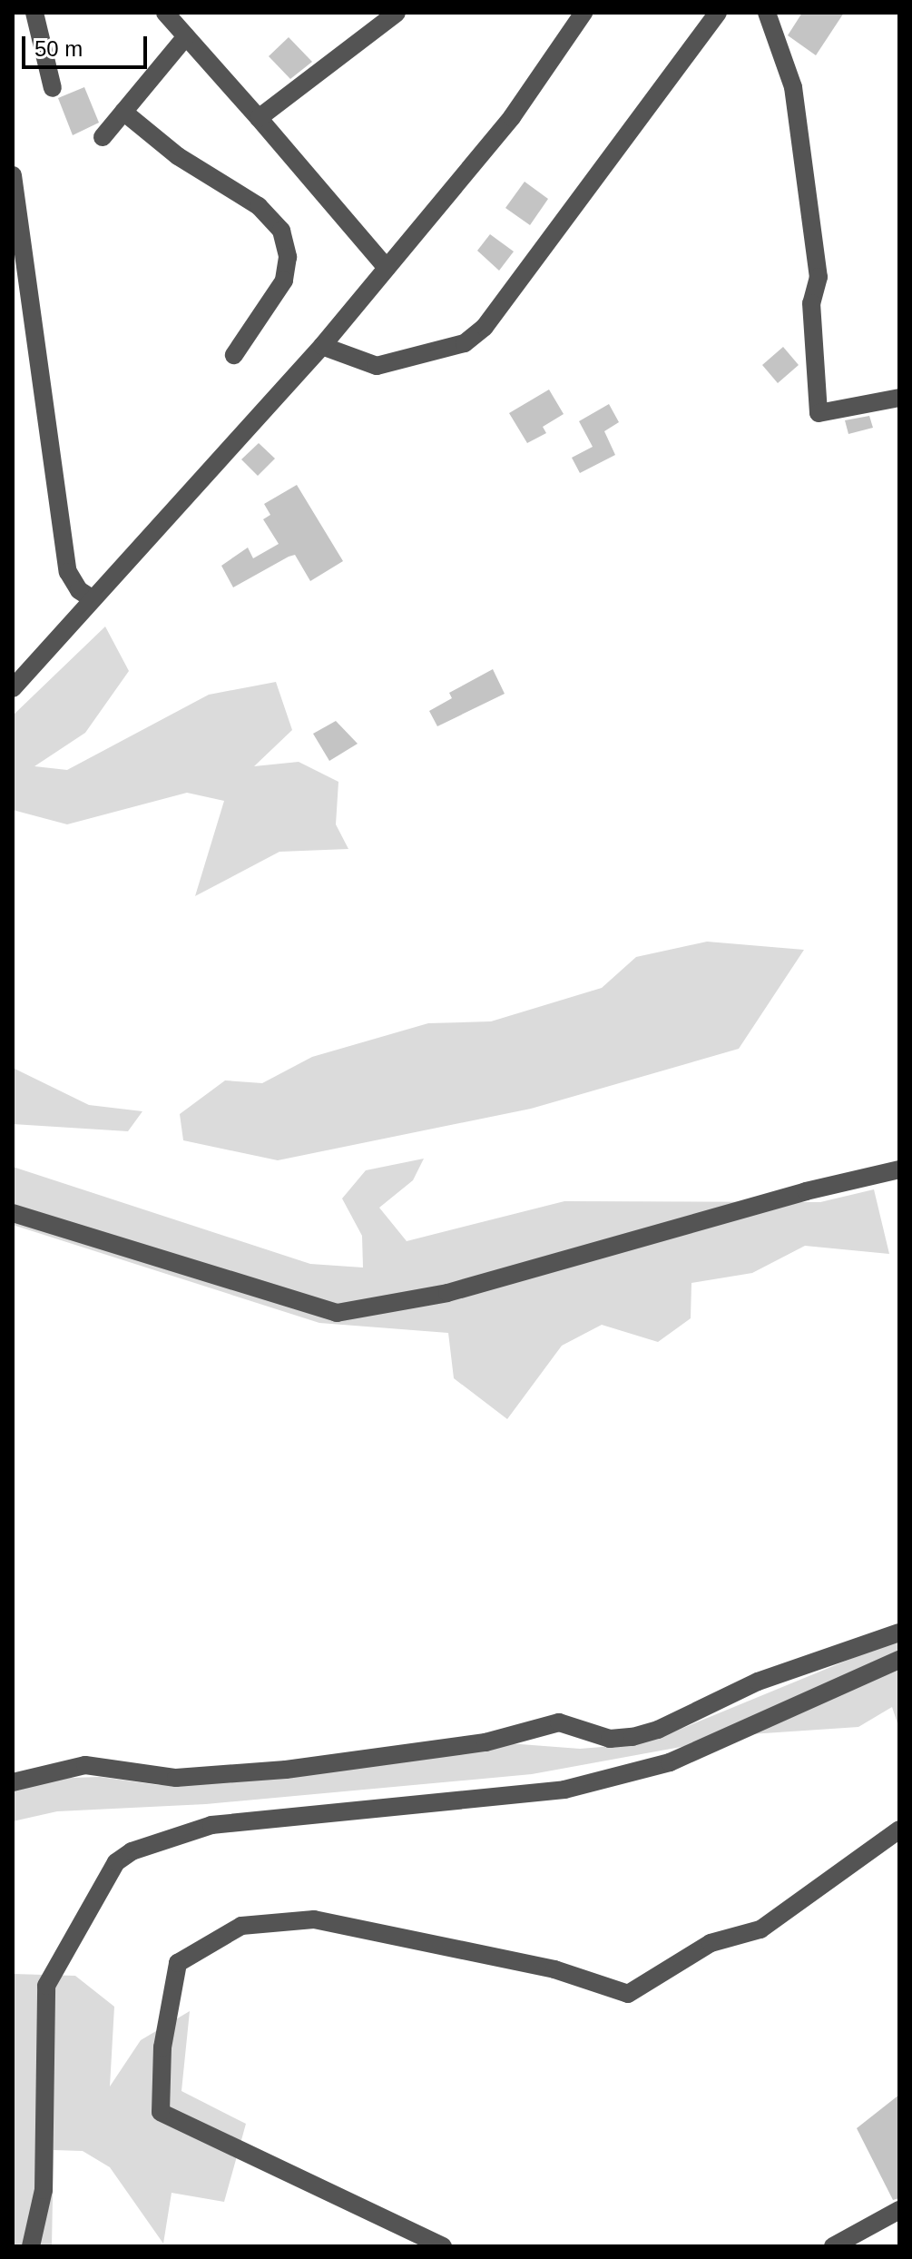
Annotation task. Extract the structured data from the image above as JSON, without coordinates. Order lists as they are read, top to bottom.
{
  "scale_bar": "50 m"
}
